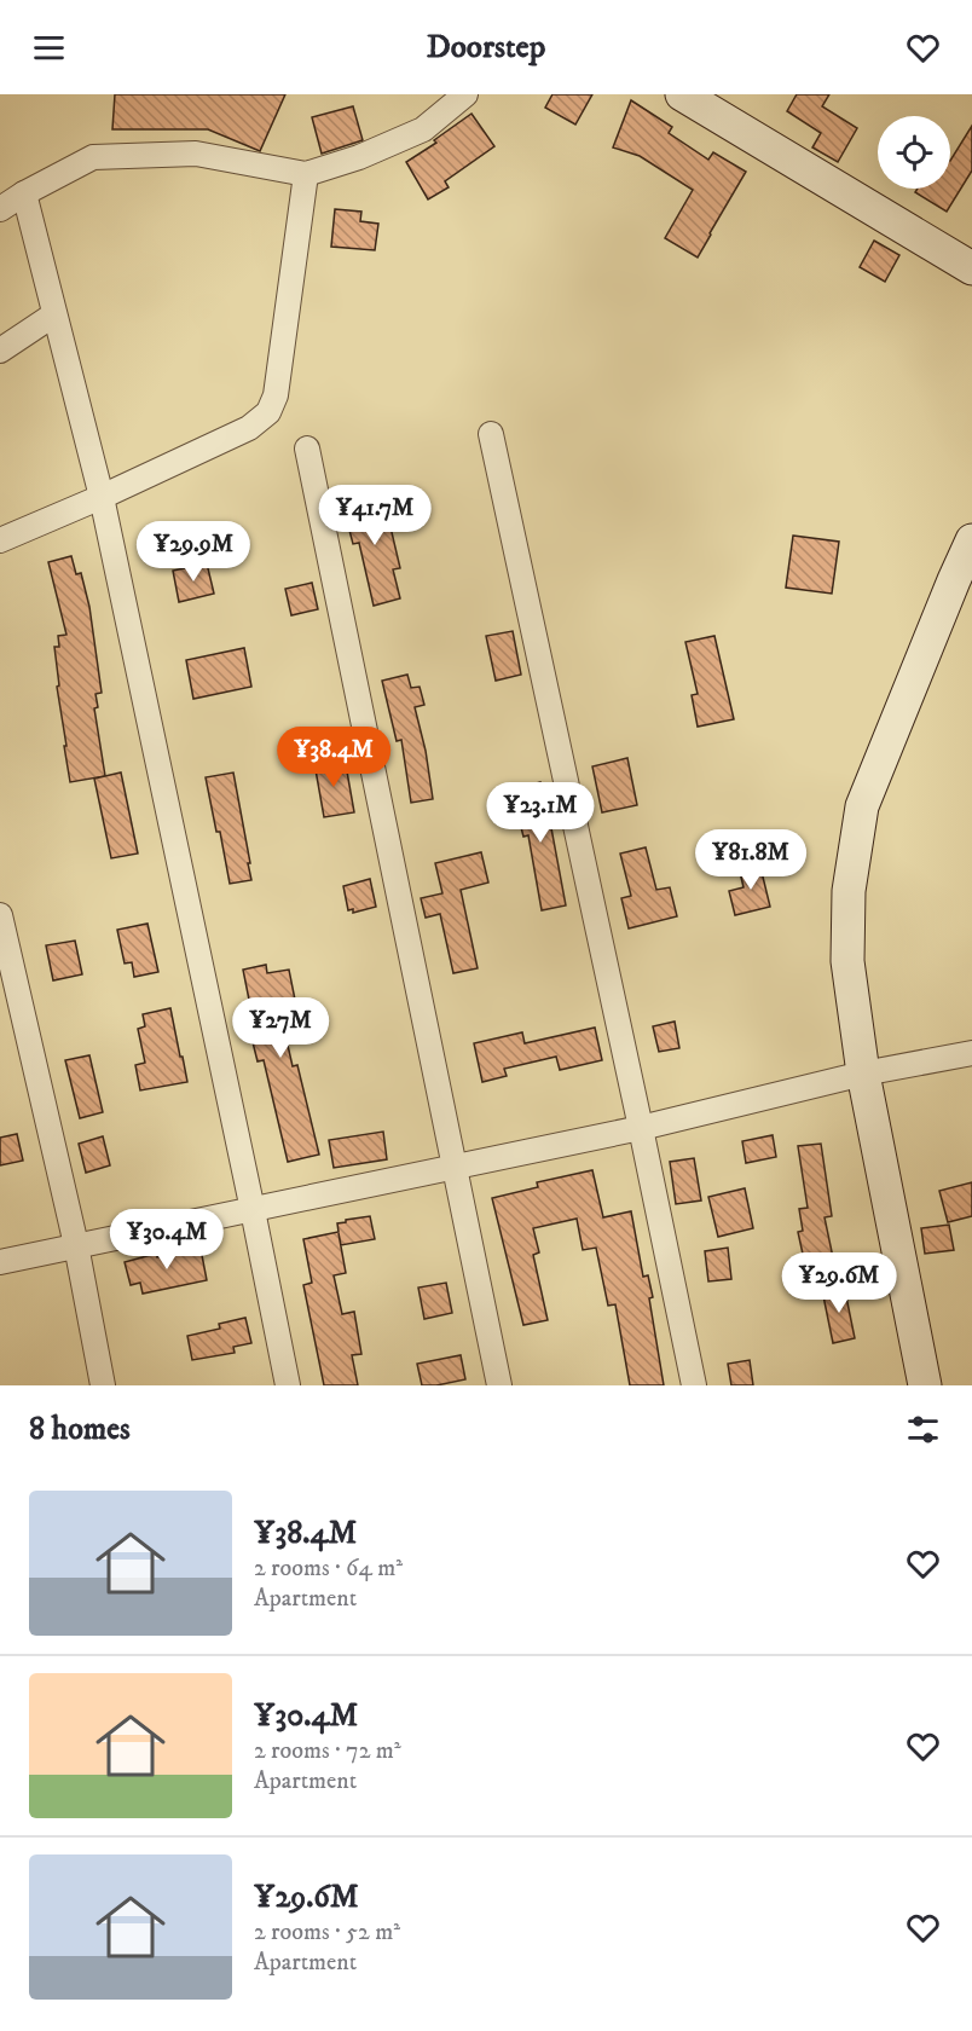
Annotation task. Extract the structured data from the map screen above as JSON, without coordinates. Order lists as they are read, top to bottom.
{
  "page": {
    "header": "Doorstep",
    "price": [
      "¥41.7M",
      "¥29.9M",
      "¥38.4M",
      "¥23.1M",
      "¥81.8M",
      "¥27M",
      "¥30.4M",
      "¥29.6M"
    ],
    "heading": "8 homes",
    "list": [
      {
        "name": "¥38.4M",
        "note": "2 rooms · 64 m² · Apartment"
      },
      {
        "name": "¥30.4M",
        "note": "2 rooms · 72 m² · Apartment"
      },
      {
        "name": "¥29.6M",
        "note": "2 rooms · 52 m² · Apartment"
      }
    ]
  }
}
